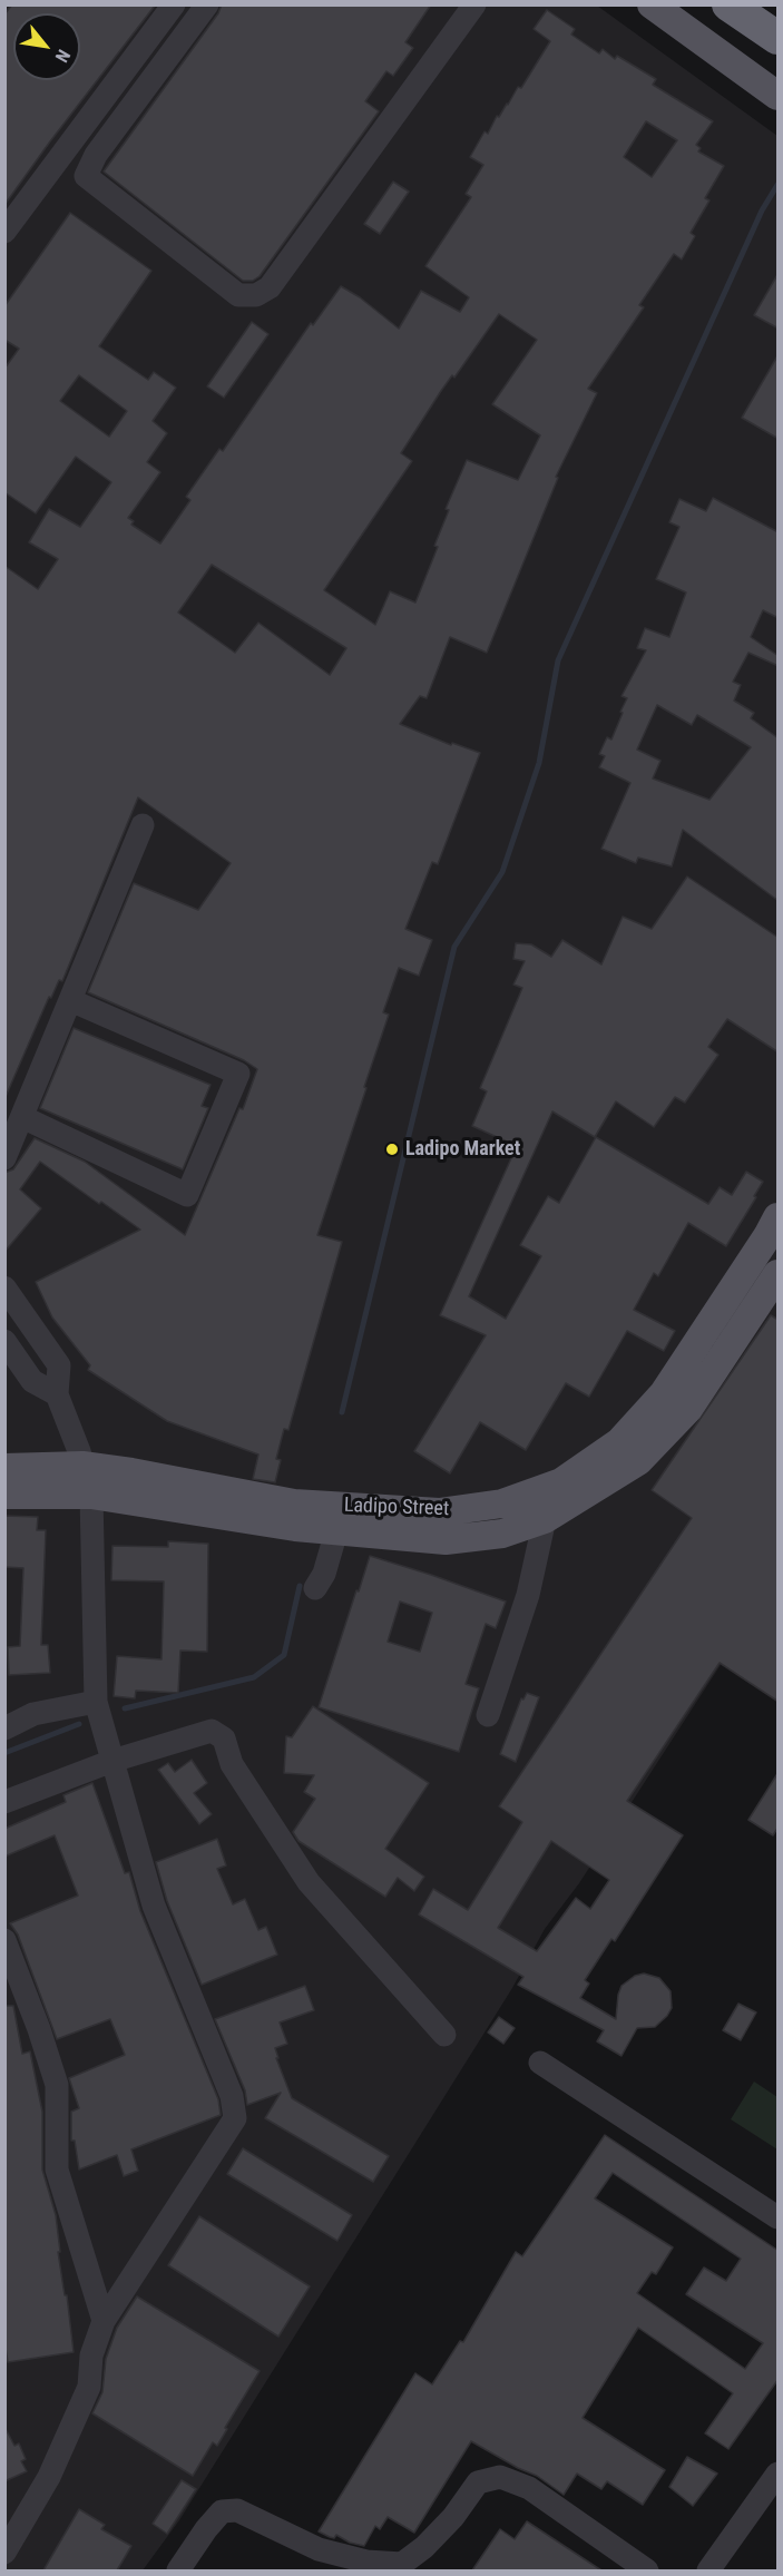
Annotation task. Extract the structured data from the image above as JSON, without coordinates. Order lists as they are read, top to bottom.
{
  "streets": {
    "main road": ["Ladipo Street"]
  },
  "places": ["Ladipo Market"],
  "north": "bottom right"
}
